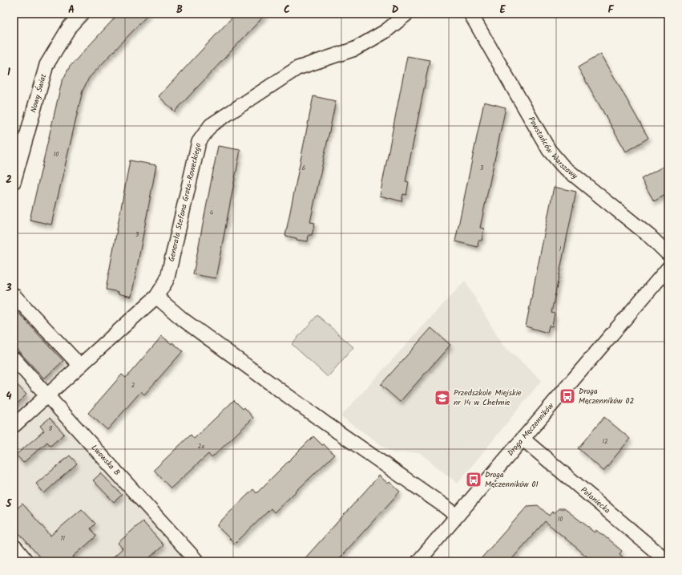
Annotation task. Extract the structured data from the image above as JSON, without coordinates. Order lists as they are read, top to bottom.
{
  "streets": {
    "street": [
      "Nowy Świat",
      "Powstańców Warszawy",
      "Generała Stefana Grota-Roweckiego",
      "Droga Męczenników",
      "Lwowska B",
      "Połaniecka"
    ]
  },
  "crossings": [
    ["Generała Stefana Grota-Roweckiego", "Lwowska B"],
    ["Droga Męczenników", "Połaniecka"]
  ],
  "places": {
    "bus stop": ["Droga Męczenników 02", "Droga Męczenników 01"],
    "school or university": ["Przedszkole Miejskie nr 14 w Chełmie"]
  },
  "house_numbers": [
    "10",
    "6",
    "3",
    "4",
    "3",
    "1",
    "2",
    "8",
    "12",
    "2a",
    "10",
    "71"
  ],
  "grid": {
    "columns": [
      "A",
      "B",
      "C",
      "D",
      "E",
      "F"
    ],
    "rows": [
      "1",
      "2",
      "3",
      "4",
      "5"
    ]
  }
}
